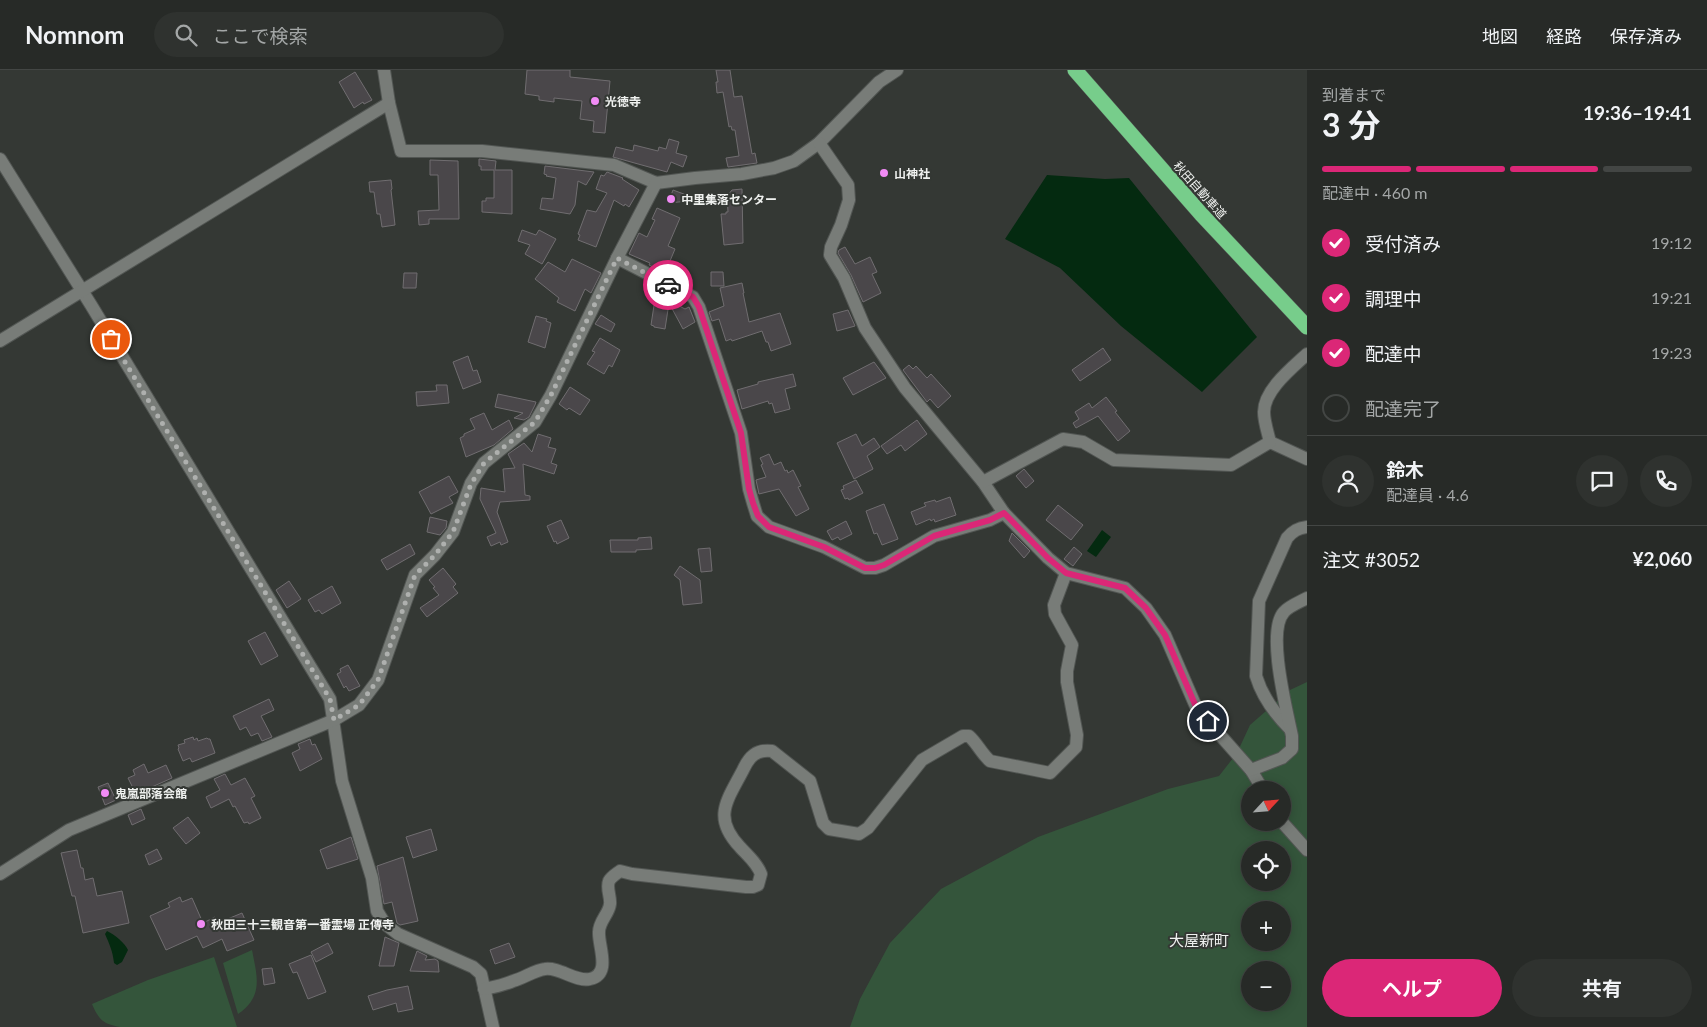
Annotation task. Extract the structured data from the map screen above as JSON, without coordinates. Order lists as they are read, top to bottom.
{
  "streets": {
    "highway": ["秋田自動車道"]
  },
  "districts": ["大屋新町"],
  "places": [
    "光徳寺",
    "山神社",
    "中里集落センター",
    "鬼嵐部落会館",
    "秋田三十三観音第一番霊場 正傳寺"
  ],
  "north": "top right",
  "page": {
    "header": "Nomnom",
    "search": "ここで検索",
    "nav": ["地図", "経路", "保存済み"],
    "heading": ["3 分", "到着まで", "19:36–19:41"],
    "panel": [
      "鈴木",
      "配達員 · 4.6",
      "注文 #3052",
      "¥2,060"
    ],
    "bar": "配達中 · 460 m",
    "list": [
      ["受付済み", "19:12"],
      ["調理中", "19:21"],
      ["配達中", "19:23"],
      "配達完了"
    ],
    "map_buttons": ["+", "−"],
    "buttons": ["ヘルプ", "共有"]
  }
}
